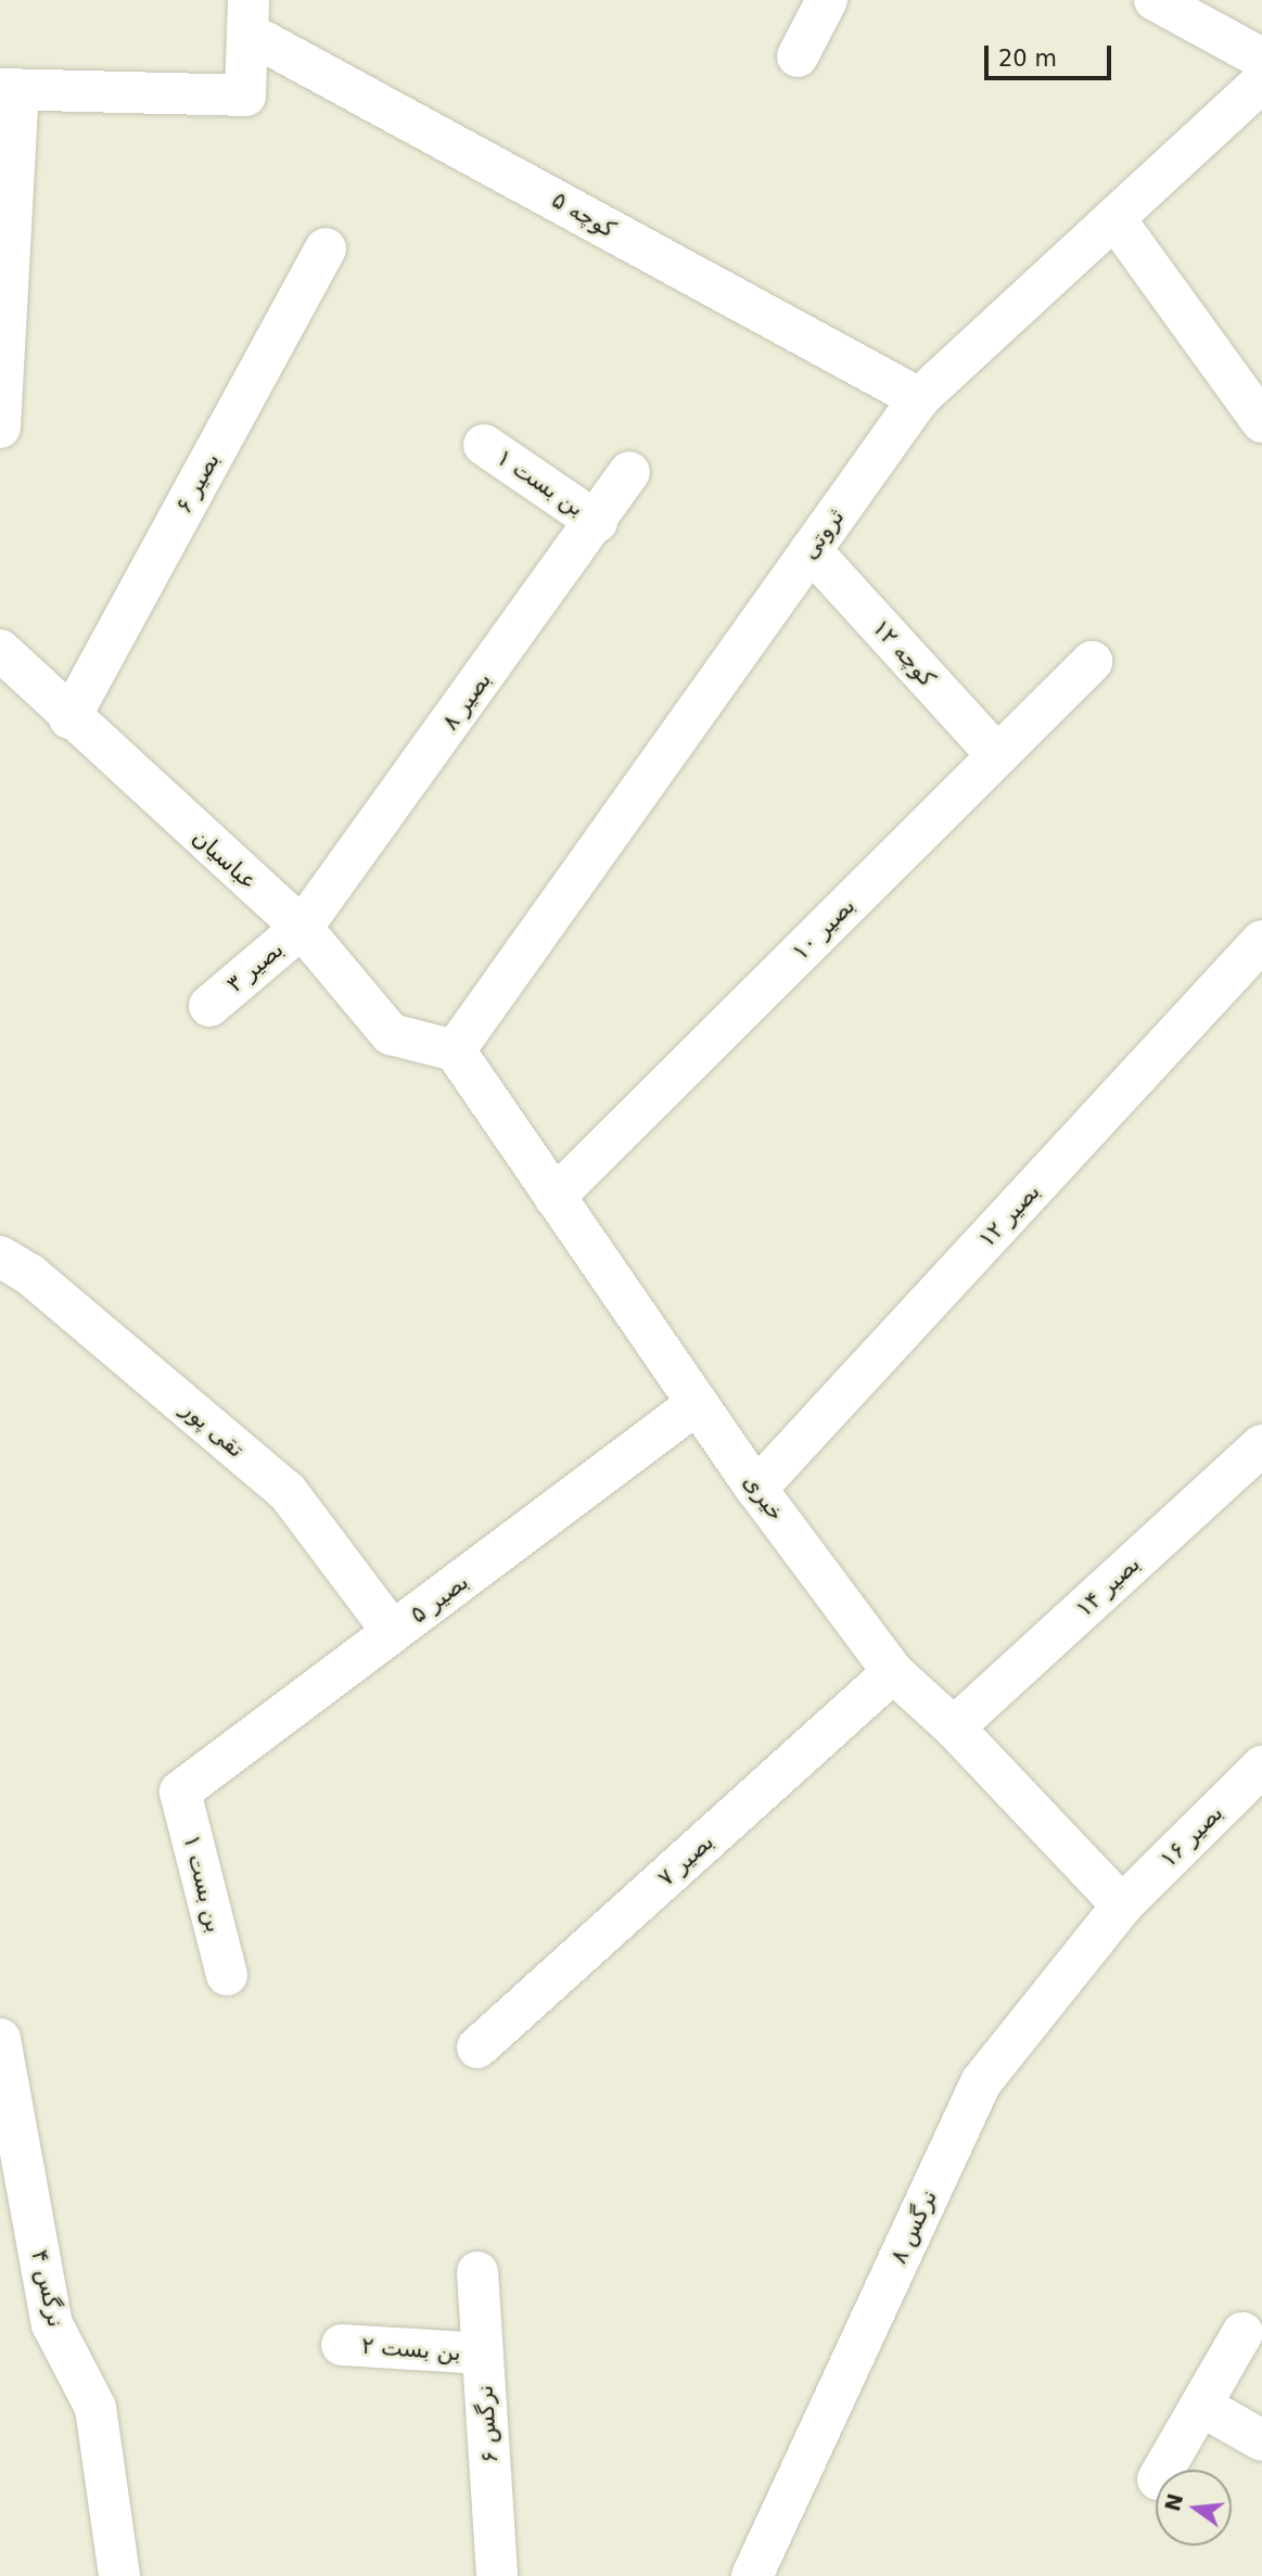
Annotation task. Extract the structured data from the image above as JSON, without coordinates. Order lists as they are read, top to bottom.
{
  "streets": {
    "street": [
      "کوچه ۵",
      "بصیر ۶",
      "بن بست ۱",
      "ثروتی",
      "کوچه ۱۲",
      "بصیر ۸",
      "عباسیان",
      "بصیر ۱۰",
      "بصیر ۳",
      "بصیر ۱۲",
      "تقی پور",
      "خیری",
      "بصیر ۱۴",
      "بصیر ۵",
      "بصیر ۱۶",
      "بصیر ۷",
      "نرگس ۸",
      "نرگس ۴",
      "بن بست ۲",
      "نرگس ۶"
    ]
  },
  "crossings": [
    ["کوچه ۵", "ثروتی"],
    ["بصیر ۶", "عباسیان"],
    ["بن بست ۱", "بصیر ۸"],
    ["بن بست ۱", "بصیر ۵"],
    ["ثروتی", "کوچه ۱۲"],
    ["ثروتی", "عباسیان"],
    ["ثروتی", "خیری"],
    ["کوچه ۱۲", "بصیر ۱۰"],
    ["بصیر ۸", "عباسیان"],
    ["بصیر ۸", "بصیر ۳"],
    ["عباسیان", "بصیر ۳"],
    ["عباسیان", "خیری"],
    ["بصیر ۱۰", "خیری"],
    ["بصیر ۱۲", "خیری"],
    ["تقی پور", "بصیر ۵"],
    ["خیری", "بصیر ۱۴"],
    ["خیری", "بصیر ۵"],
    ["خیری", "بصیر ۱۶"],
    ["خیری", "بصیر ۷"],
    ["خیری", "نرگس ۸"],
    ["بصیر ۱۶", "نرگس ۸"],
    ["بن بست ۲", "نرگس ۶"]
  ],
  "scale_bar": "20 m",
  "north": "left"
}
